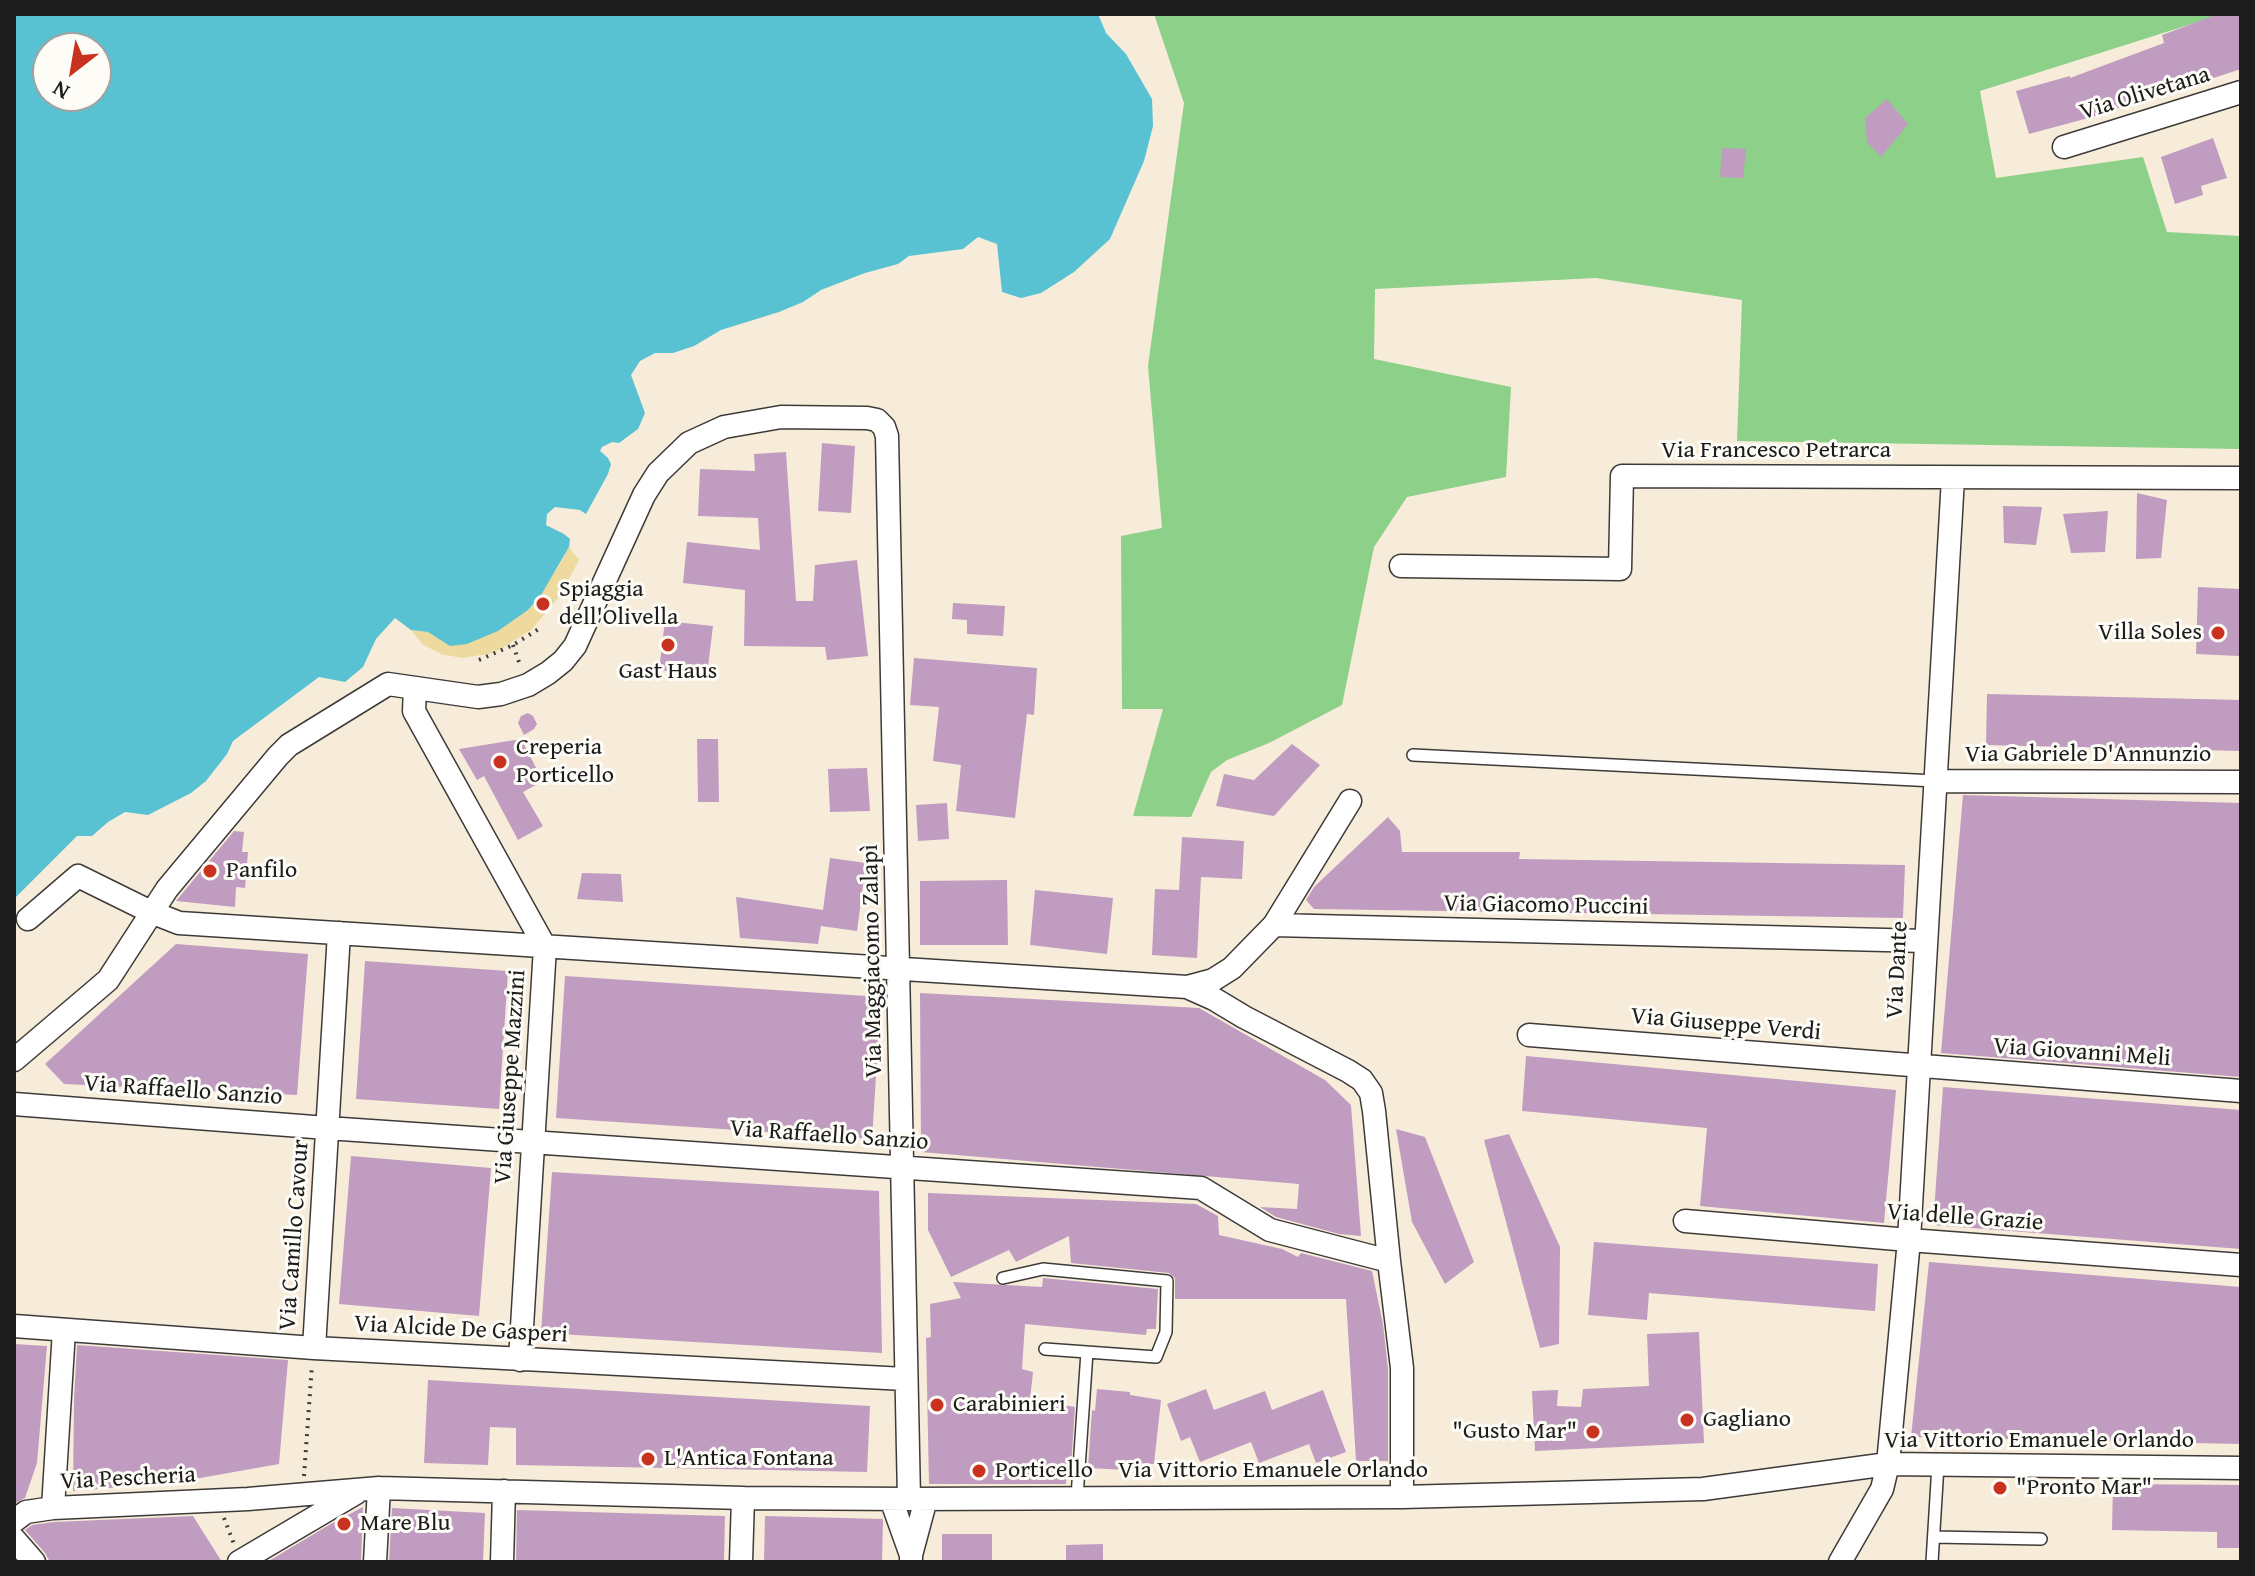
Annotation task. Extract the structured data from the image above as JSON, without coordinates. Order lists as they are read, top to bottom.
{
  "streets": {
    "street": [
      "Via Olivetana",
      "Via Francesco Petrarca",
      "Via Gabriele D'Annunzio",
      "Via Giacomo Puccini",
      "Via Maggiacomo Zalapì",
      "Via Dante",
      "Via Giuseppe Verdi",
      "Via Giovanni Meli",
      "Via Giuseppe Mazzini",
      "Via Raffaello Sanzio",
      "Via delle Grazie",
      "Via Camillo Cavour",
      "Via Alcide De Gasperi",
      "Via Vittorio Emanuele Orlando",
      "Via Pescheria"
    ]
  },
  "crossings": [
    ["Via Francesco Petrarca", "Via Dante"],
    ["Via Gabriele D'Annunzio", "Via Dante"],
    ["Via Giacomo Puccini", "Via Dante"],
    ["Via Maggiacomo Zalapì", "Via Giuseppe Mazzini"],
    ["Via Maggiacomo Zalapì", "Via Raffaello Sanzio"],
    ["Via Maggiacomo Zalapì", "Via Alcide De Gasperi"],
    ["Via Maggiacomo Zalapì", "Via Vittorio Emanuele Orlando"],
    ["Via Dante", "Via Giuseppe Verdi"],
    ["Via Dante", "Via Giovanni Meli"],
    ["Via Dante", "Via delle Grazie"],
    ["Via Dante", "Via Vittorio Emanuele Orlando"],
    ["Via Giuseppe Verdi", "Via Giovanni Meli"],
    ["Via Giuseppe Mazzini", "Via Raffaello Sanzio"],
    ["Via Giuseppe Mazzini", "Via Alcide De Gasperi"],
    ["Via Raffaello Sanzio", "Via Camillo Cavour"],
    ["Via Camillo Cavour", "Via Alcide De Gasperi"],
    ["Via Vittorio Emanuele Orlando", "Via Pescheria"]
  ],
  "places": [
    "Spiaggia dell'Olivella",
    "Villa Soles",
    "Gast Haus",
    "Creperia Porticello",
    "Panfilo",
    "Carabinieri",
    "Gagliano",
    "\"Gusto Mar\"",
    "L'Antica Fontana",
    "Porticello",
    "\"Pronto Mar\"",
    "Mare Blu"
  ],
  "north": "bottom left"
}
